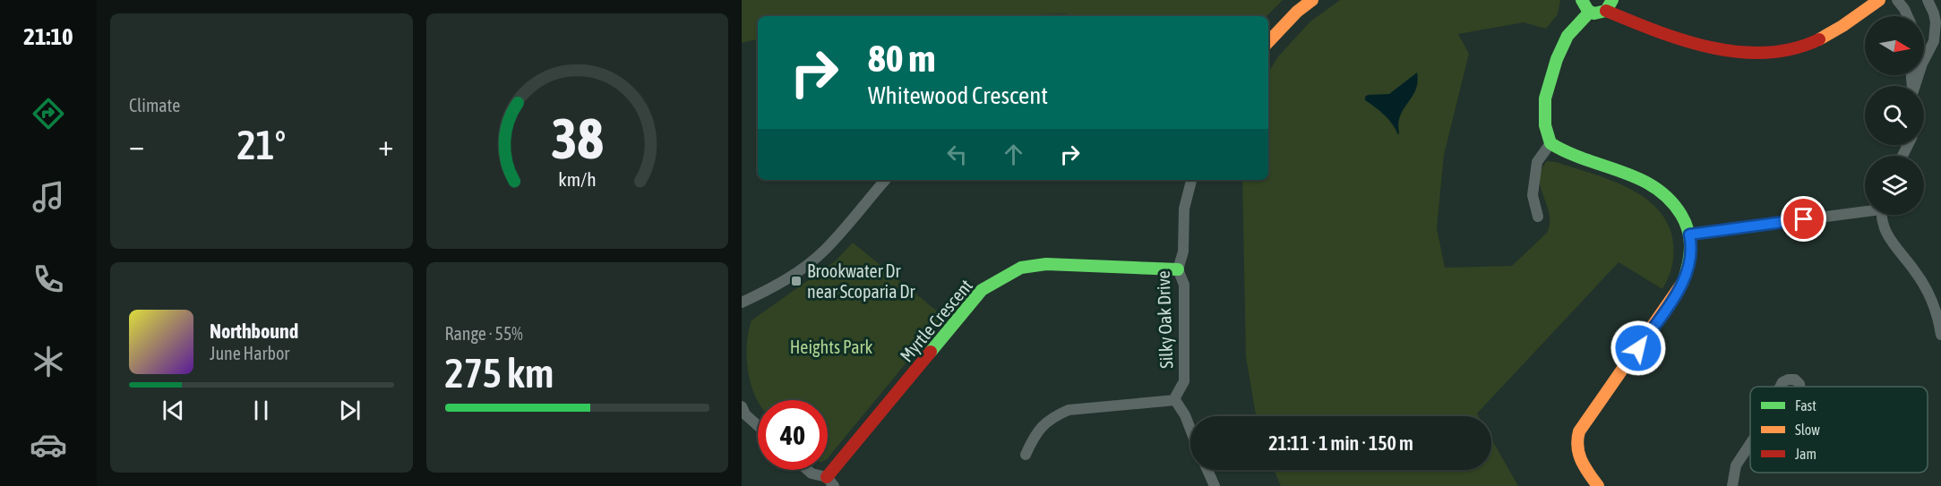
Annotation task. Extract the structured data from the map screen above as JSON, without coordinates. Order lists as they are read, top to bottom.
{
  "streets": {
    "street": ["Silky Oak Drive", "Myrtle Crescent"]
  },
  "crossings": [
    ["Silky Oak Drive", "Myrtle Crescent"]
  ],
  "parks": ["Heights Park"],
  "places": {
    "transit": ["Brookwater Dr near Scoparia Dr"]
  },
  "legend": ["Fast", "Slow", "Jam"],
  "north": "right",
  "page": {
    "tabs": "21:10",
    "tile": [
      "Climate",
      ["Range · 55%", "275 km"]
    ],
    "turn": ["80 m", "Whitewood Crescent"],
    "heat": ["−", "21°", "+"],
    "song": ["Northbound", "June Harbor"],
    "limit": "40",
    "trip": "21:11 · 1 min · 150 m",
    "gauge": ["38", "km/h"]
  }
}
